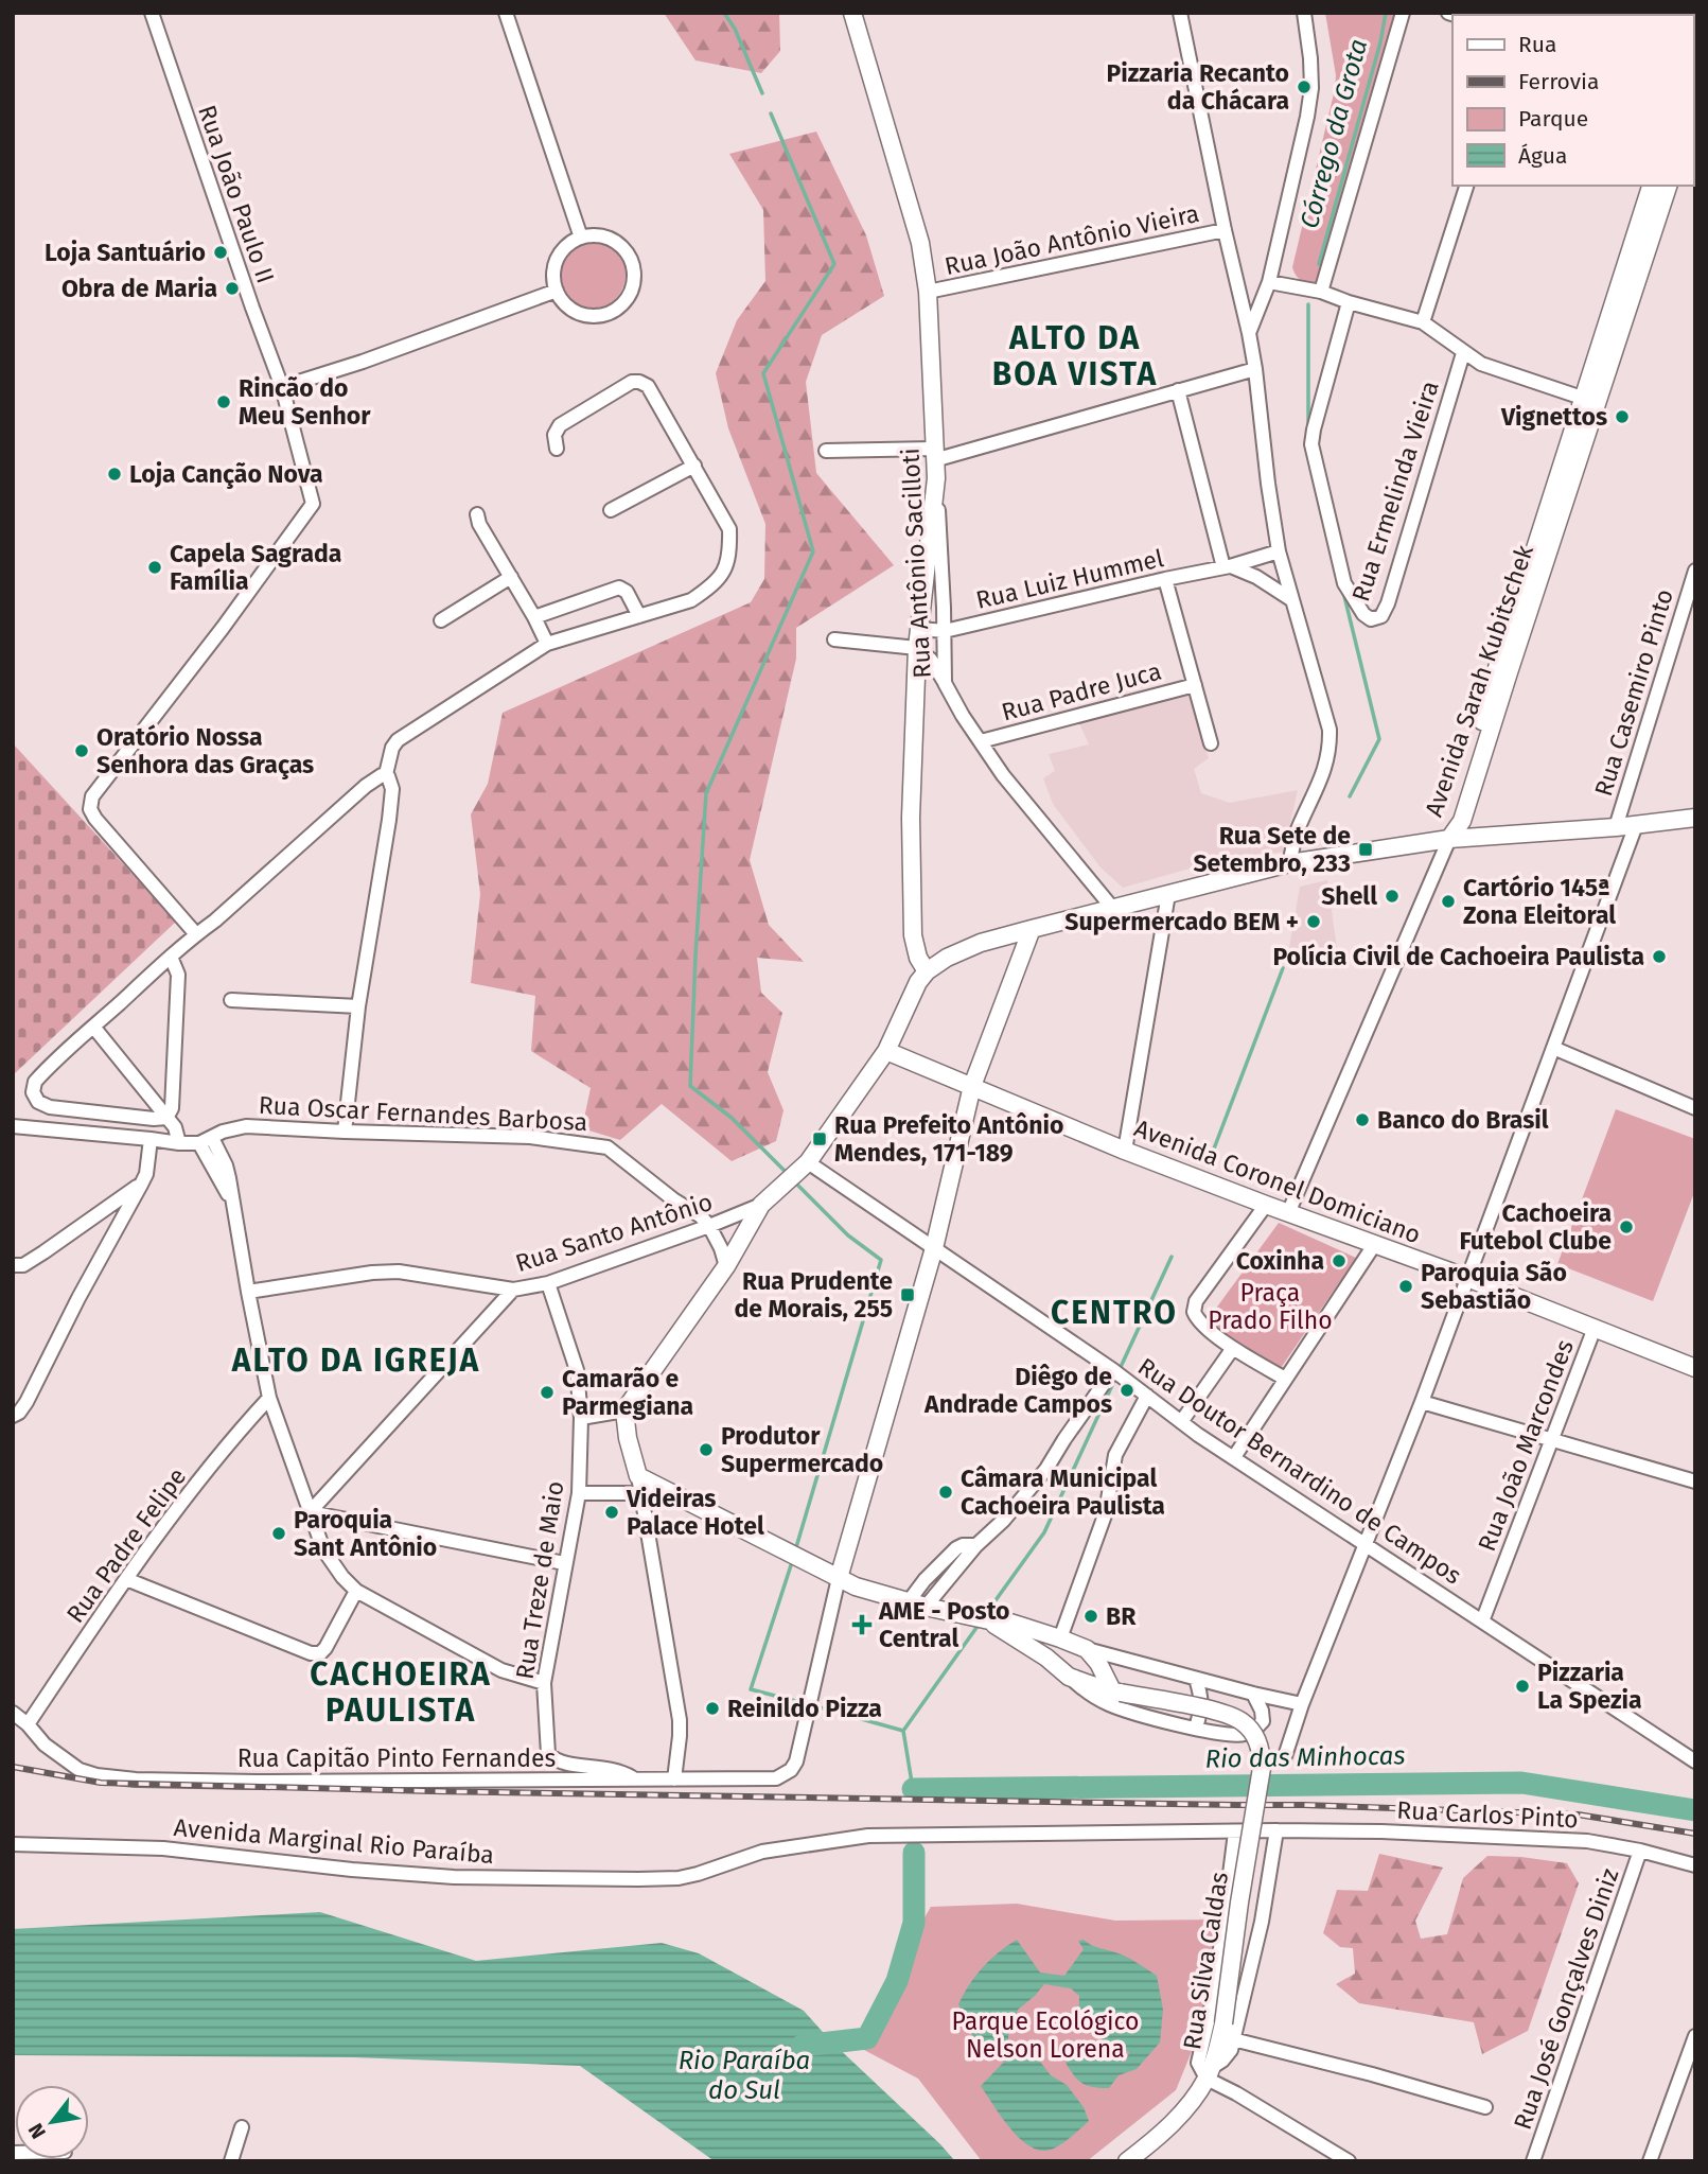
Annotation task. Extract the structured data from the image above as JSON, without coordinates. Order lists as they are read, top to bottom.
{
  "streets": {
    "main road": [
      "Rua Antônio Sacilloti",
      "Avenida Sarah Kubitschek",
      "Avenida Coronel Domiciano",
      "Rua Silva Caldas"
    ],
    "street": [
      "Rua João Paulo II",
      "Rua João Antônio Vieira",
      "Rua Ermelinda Vieira",
      "Rua Luiz Hummel",
      "Rua Padre Juca",
      "Rua Casemiro Pinto",
      "Rua Oscar Fernandes Barbosa",
      "Rua Santo Antônio",
      "Rua João Marcondes",
      "Rua Doutor Bernardino de Campos",
      "Rua Padre Felipe",
      "Rua Treze de Maio",
      "Rua Capitão Pinto Fernandes",
      "Rua Carlos Pinto",
      "Avenida Marginal Rio Paraíba",
      "Rua José Gonçalves Diniz"
    ]
  },
  "crossings": [
    ["Rua João Antônio Vieira", "Rua Antônio Sacilloti"],
    ["Rua Antônio Sacilloti", "Rua Luiz Hummel"],
    ["Rua Antônio Sacilloti", "Rua Padre Juca"],
    ["Rua Oscar Fernandes Barbosa", "Rua Santo Antônio"],
    ["Avenida Coronel Domiciano", "Rua João Marcondes"],
    ["Rua Santo Antônio", "Rua Treze de Maio"],
    ["Rua João Marcondes", "Rua Doutor Bernardino de Campos"],
    ["Rua Padre Felipe", "Rua Capitão Pinto Fernandes"],
    ["Rua Treze de Maio", "Rua Capitão Pinto Fernandes"],
    ["Rua Carlos Pinto", "Avenida Marginal Rio Paraíba"],
    ["Rua Carlos Pinto", "Rua José Gonçalves Diniz"]
  ],
  "districts": [
    "ALTO DA BOA VISTA",
    "CENTRO",
    "ALTO DA IGREJA",
    "CACHOEIRA PAULISTA"
  ],
  "water": ["Córrego da Grota", "Rio das Minhocas", "Rio Paraíba do Sul"],
  "parks": ["Praça Prado Filho", "Parque Ecológico Nelson Lorena"],
  "places": {
    "other": [
      "Pizzaria Recanto da Chácara",
      "Loja Santuário",
      "Obra de Maria",
      "Rincão do Meu Senhor",
      "Vignettos",
      "Loja Canção Nova",
      "Capela Sagrada Família",
      "Oratório Nossa Senhora das Graças",
      "Shell",
      "Cartório 145ª Zona Eleitoral",
      "Supermercado BEM +",
      "Polícia Civil de Cachoeira Paulista",
      "Banco do Brasil",
      "Cachoeira Futebol Clube",
      "Coxinha",
      "Paroquia São Sebastião",
      "Diêgo de Andrade Campos",
      "Camarão e Parmegiana",
      "Produtor Supermercado",
      "Câmara Municipal Cachoeira Paulista",
      "Videiras Palace Hotel",
      "Paroquia Sant Antônio",
      "BR",
      "Pizzaria La Spezia",
      "Reinildo Pizza"
    ],
    "transit": ["Rua Sete de Setembro, 233", "Rua Prefeito Antônio Mendes, 171-189", "Rua Prudente de Morais, 255"],
    "health": ["AME - Posto Central"]
  },
  "legend": [
    "Rua",
    "Ferrovia",
    "Parque",
    "Água"
  ],
  "north": "bottom left"
}
